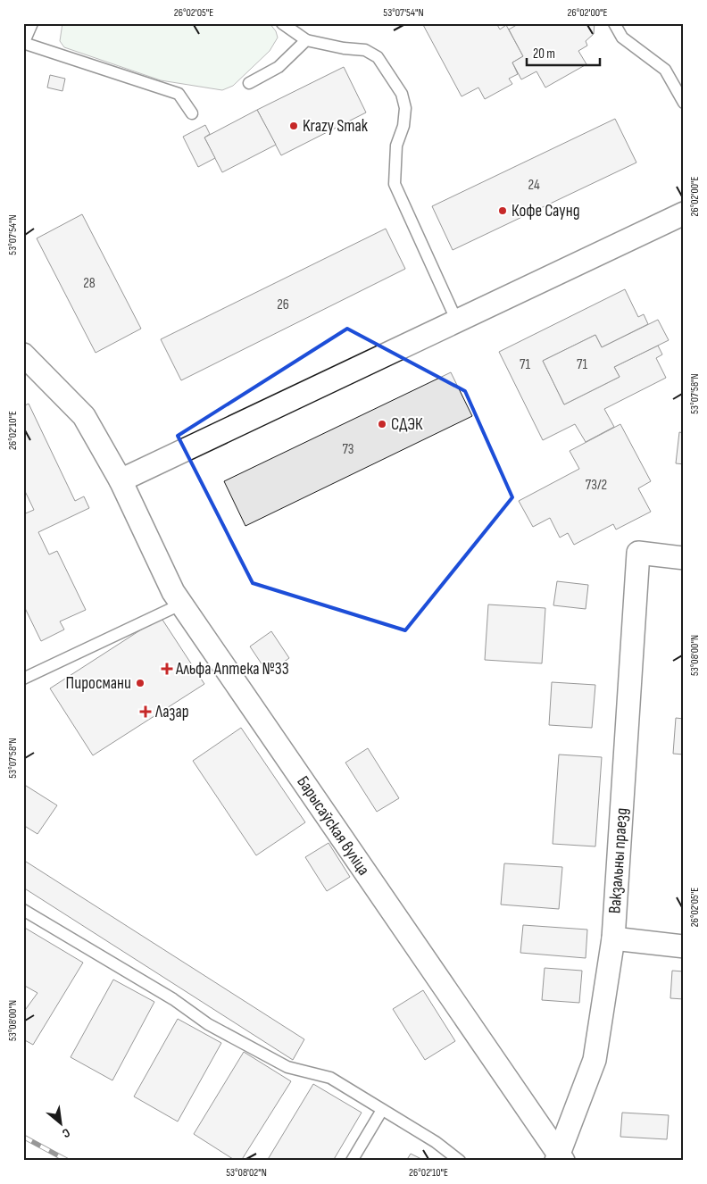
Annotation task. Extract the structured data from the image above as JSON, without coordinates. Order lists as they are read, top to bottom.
{
  "streets": {
    "street": ["Барысаўская вуліца", "Вакзальны праезд"]
  },
  "crossings": [
    ["Барысаўская вуліца", "Вакзальны праезд"]
  ],
  "places": {
    "other": [
      "Krazy Smak",
      "Кофе Саунд",
      "СДЭК",
      "Пиросмани"
    ],
    "health": ["Альфа Аптека №33", "Лазар"]
  },
  "house_numbers": [
    "24",
    "28",
    "26",
    "71",
    "71",
    "73",
    "73/2"
  ],
  "scale_bar": "20 m",
  "north": "bottom right",
  "coordinates": [
    "26°02'05\"E",
    "53°07'54\"N",
    "26°02'00\"E",
    "53°07'58\"N",
    "26°02'10\"E",
    "53°08'00\"N",
    "53°08'02\"N"
  ]
}
